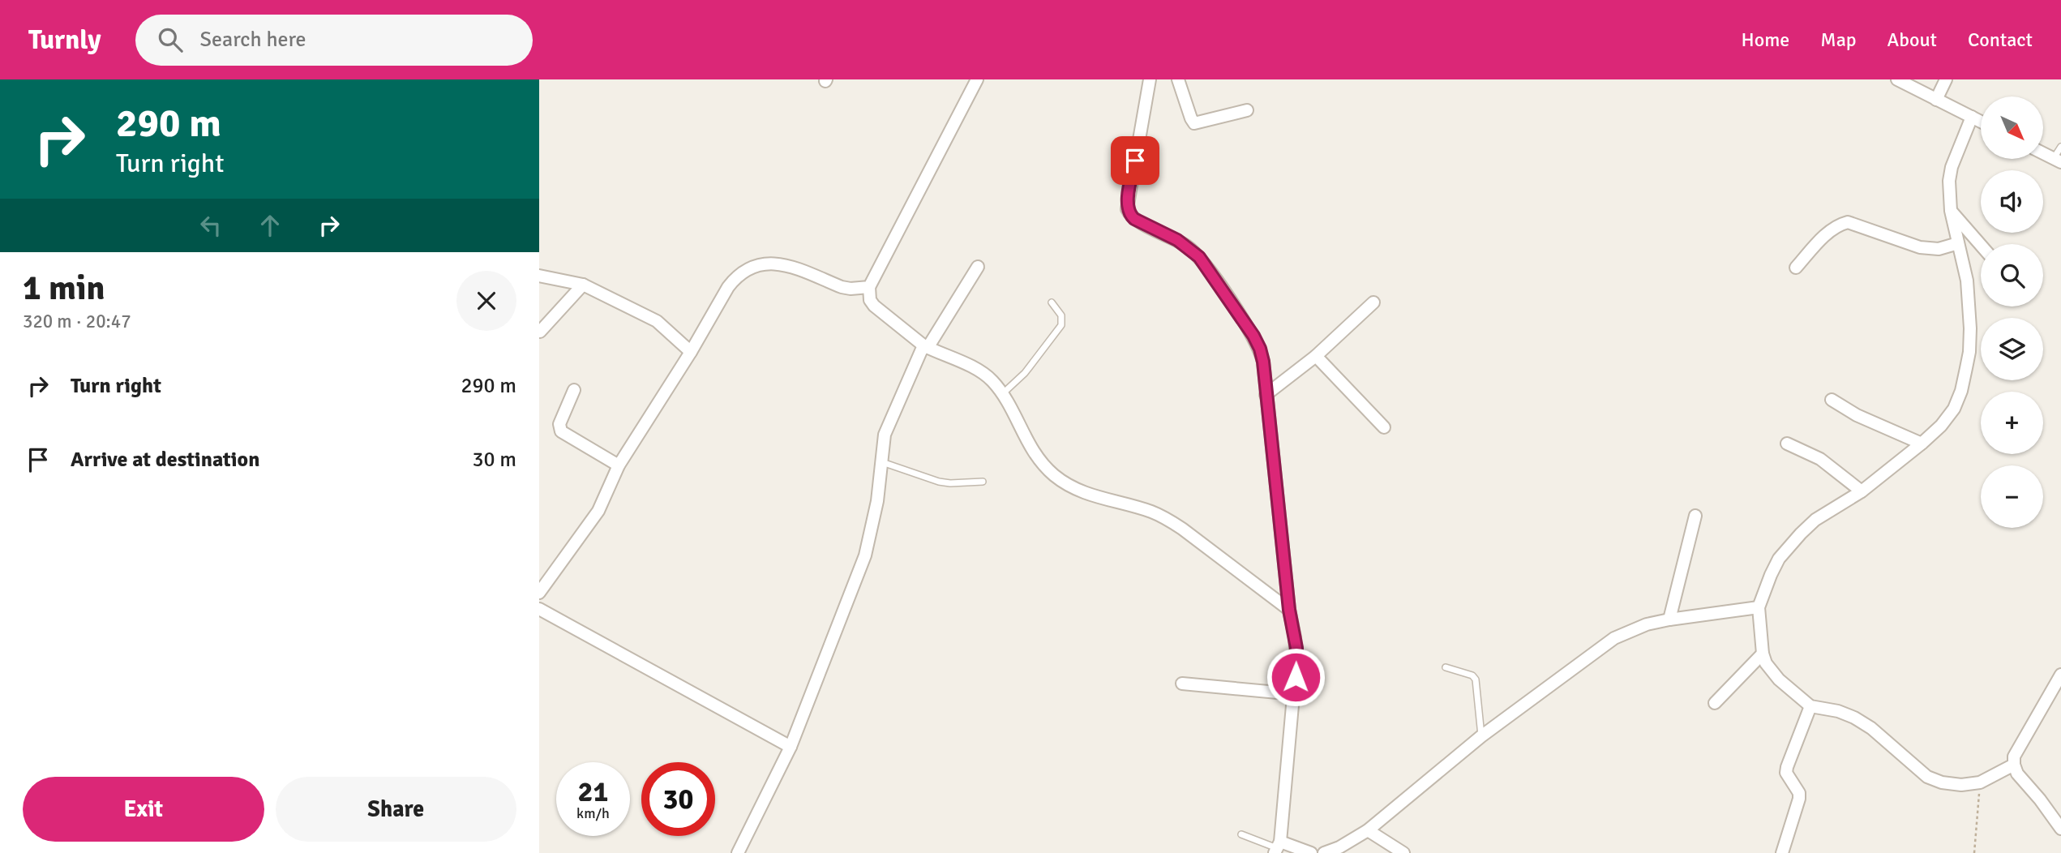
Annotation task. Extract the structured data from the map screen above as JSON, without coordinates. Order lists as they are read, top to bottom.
{
  "north": "bottom right",
  "page": {
    "header": "Turnly",
    "search": "Search here",
    "nav": [
      "Home",
      "Map",
      "About",
      "Contact"
    ],
    "turn": ["290 m", "Turn right"],
    "map_buttons": ["+", "−"],
    "heading": ["1 min", "320 m · 20:47"],
    "list": [
      {
        "name": "Turn right",
        "value": "290 m"
      },
      {
        "name": "Arrive at destination",
        "value": "30 m"
      }
    ],
    "speed": "21 km/h",
    "limit": "30",
    "buttons": ["Exit", "Share"]
  }
}
